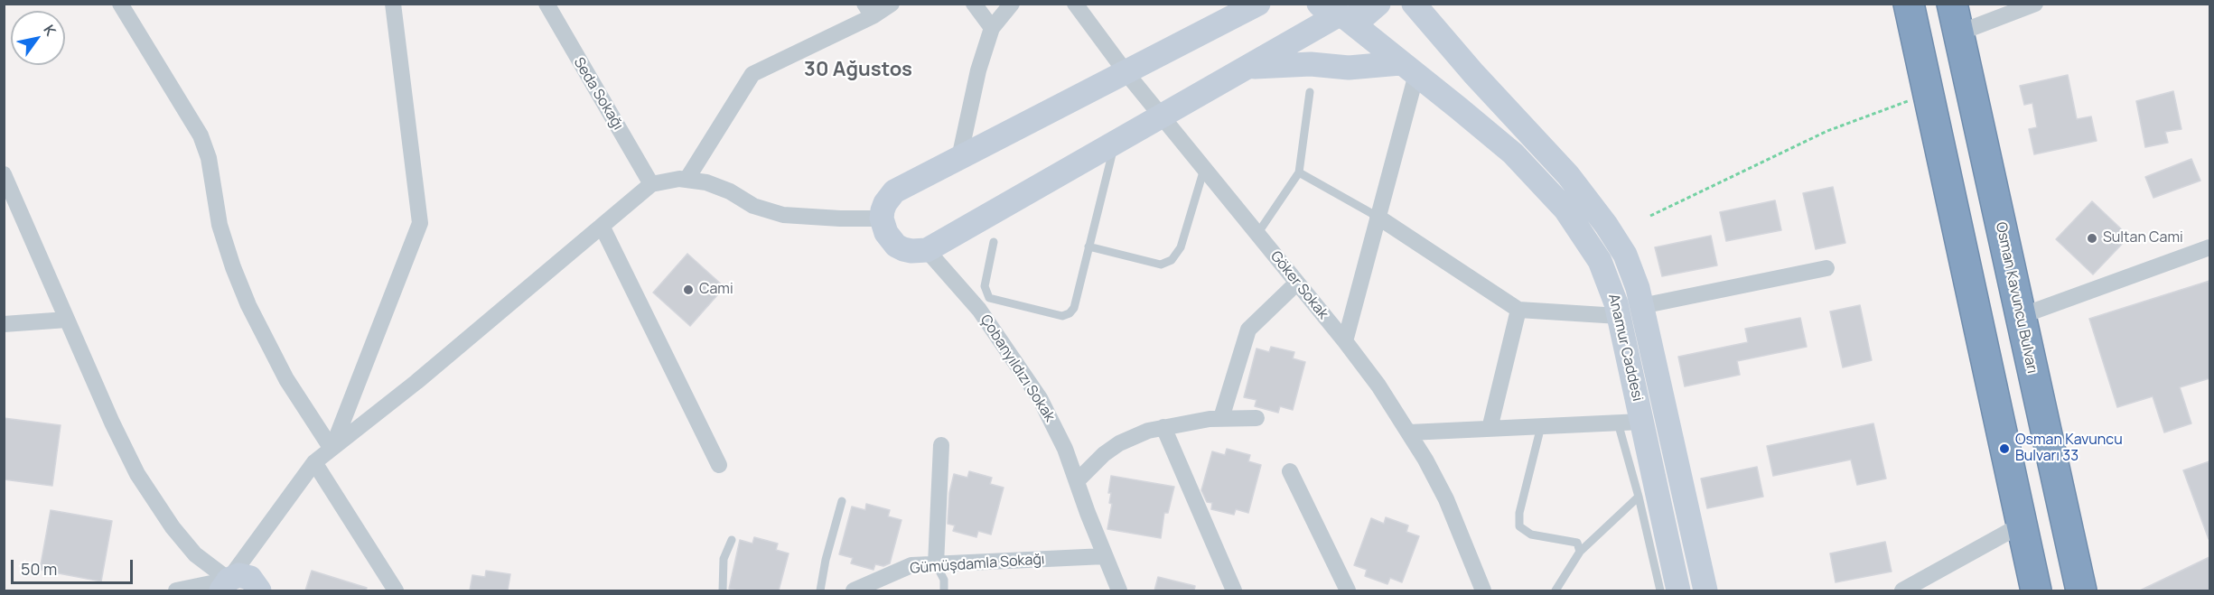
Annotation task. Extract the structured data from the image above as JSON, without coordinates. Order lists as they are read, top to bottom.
{
  "streets": {
    "highway": ["Osman Kavuncu Bulvarı"],
    "street": [
      "Seda Sokağı",
      "Göker Sokak",
      "Anamur Caddesi",
      "Çobanyıldızı Sokak",
      "Gümüşdamla Sokağı"
    ]
  },
  "crossings": [
    ["Çobanyıldızı Sokak", "Gümüşdamla Sokağı"]
  ],
  "districts": ["30 Ağustos"],
  "places": ["Sultan Cami", "Cami", "Osman Kavuncu Bulvarı 33"],
  "scale_bar": "50 m",
  "north": "top right"
}
